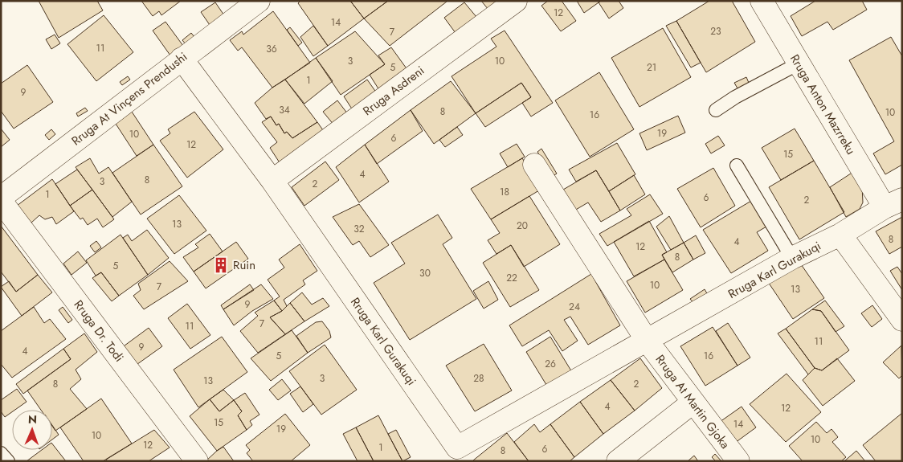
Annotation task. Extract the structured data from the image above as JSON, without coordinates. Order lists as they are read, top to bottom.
{
  "streets": {
    "street": [
      "Rruga Asdreni",
      "Rruga At Vinçens Prendushi",
      "Rruga Anton Mazrreku",
      "Rruga Karl Gurakuqi",
      "Rruga Dr. Todi",
      "Rruga At Martin Gjoka"
    ]
  },
  "crossings": [
    ["Rruga Asdreni", "Rruga Karl Gurakuqi"],
    ["Rruga At Vinçens Prendushi", "Rruga Karl Gurakuqi"],
    ["Rruga Anton Mazrreku", "Rruga Karl Gurakuqi"],
    ["Rruga Karl Gurakuqi", "Rruga At Martin Gjoka"]
  ],
  "places": {
    "building": ["Ruin"]
  },
  "house_numbers": [
    "12",
    "14",
    "23",
    "7",
    "11",
    "36",
    "3",
    "10",
    "5",
    "21",
    "1",
    "9",
    "34",
    "8",
    "10",
    "16",
    "19",
    "10",
    "6",
    "12",
    "15",
    "4",
    "8",
    "3",
    "2",
    "18",
    "1",
    "6",
    "2",
    "13",
    "20",
    "32",
    "8",
    "4",
    "12",
    "8",
    "5",
    "30",
    "22",
    "10",
    "7",
    "13",
    "9",
    "24",
    "7",
    "11",
    "11",
    "9",
    "4",
    "5",
    "16",
    "26",
    "3",
    "28",
    "13",
    "8",
    "2",
    "4",
    "12",
    "15",
    "14",
    "19",
    "10",
    "10",
    "12",
    "1",
    "6",
    "8"
  ],
  "north": "top"
}
